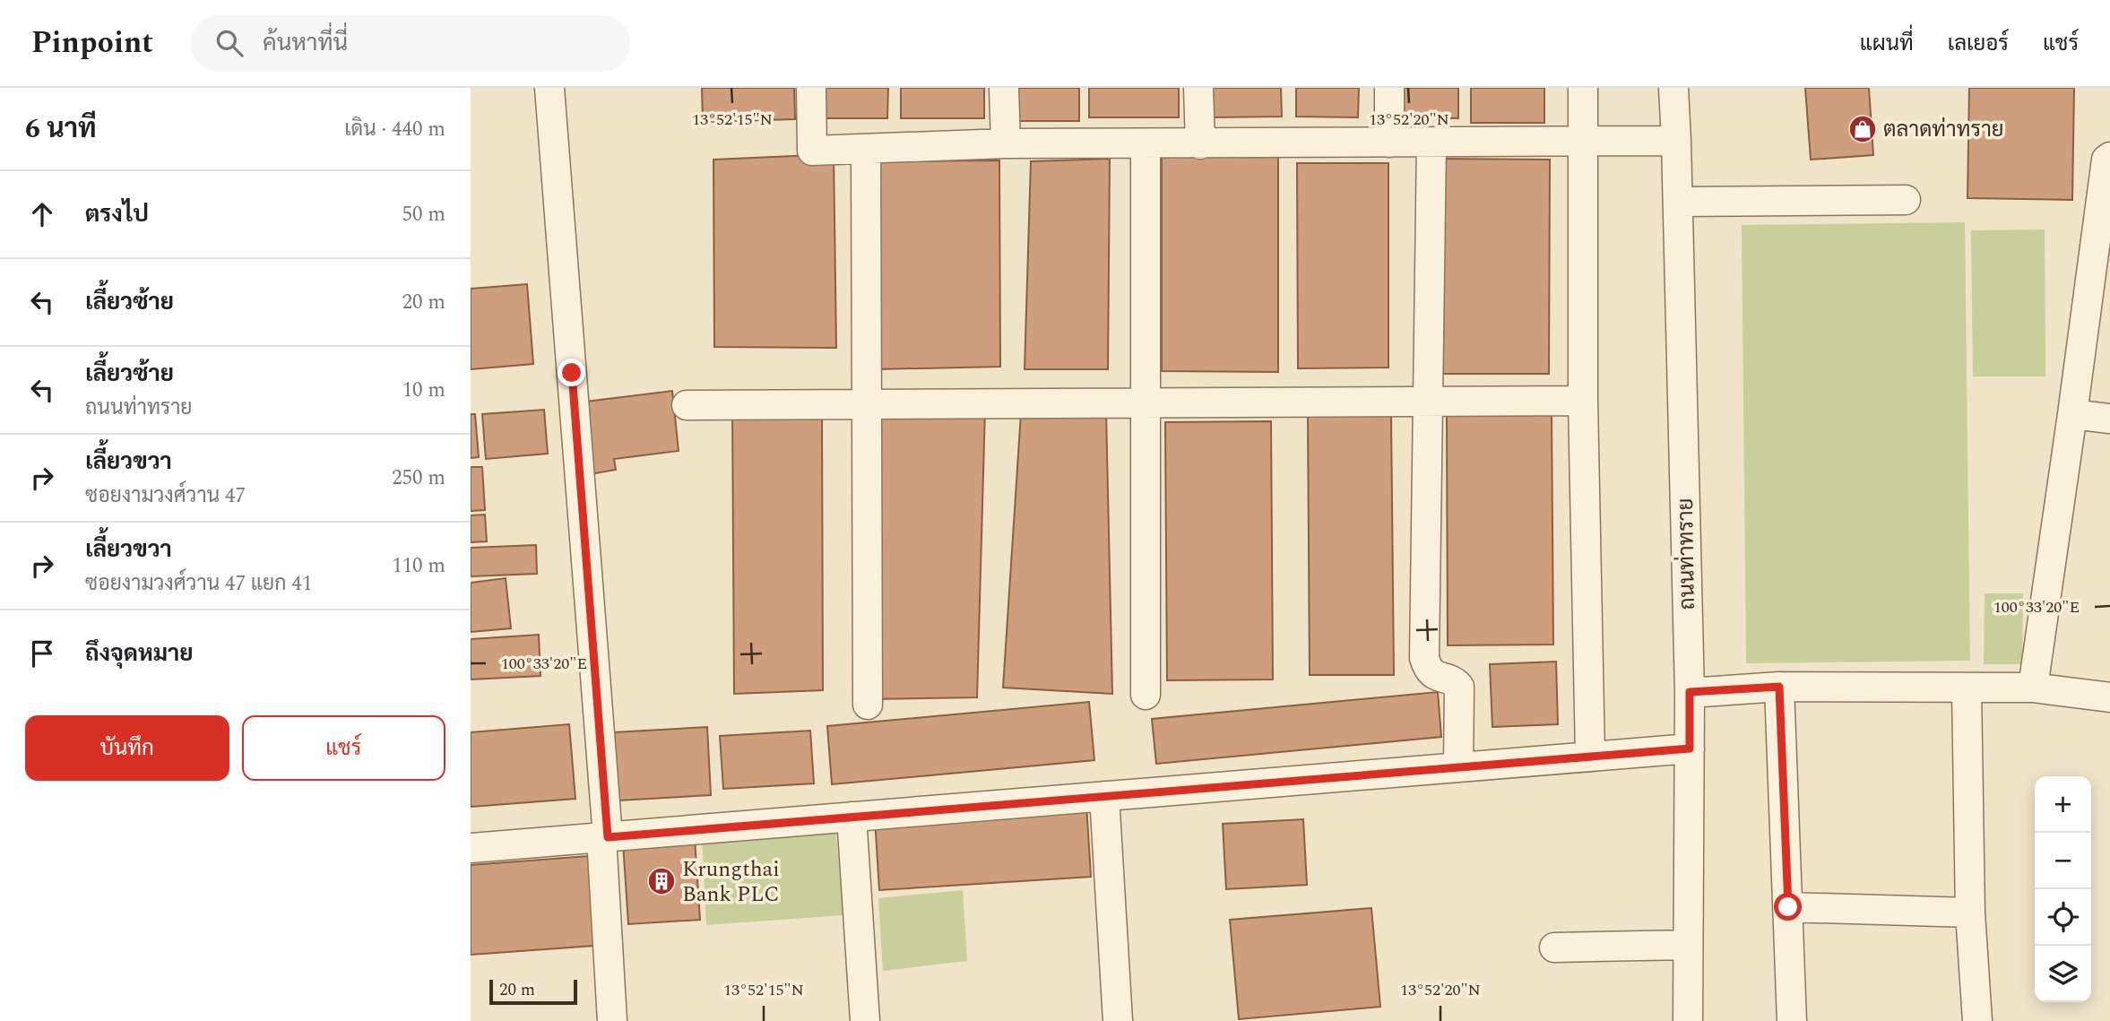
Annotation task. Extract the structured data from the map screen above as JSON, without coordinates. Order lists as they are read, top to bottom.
{
  "streets": {
    "street": ["ถนนท่าทราย"]
  },
  "places": {
    "shop": ["ตลาดท่าทราย"],
    "building": ["Krungthai Bank PLC"]
  },
  "scale_bar": "20 m",
  "page": {
    "header": "Pinpoint",
    "search": "ค้นหาที่นี่",
    "nav": ["แผนที่", "เลเยอร์", "แชร์"],
    "heading": ["6 นาที", "เดิน · 440 m"],
    "list": [
      ["ตรงไป", "50 m"],
      ["เลี้ยวซ้าย", "20 m"],
      ["เลี้ยวซ้าย", "ถนนท่าทราย", "10 m"],
      ["เลี้ยวขวา", "ซอยงามวงศ์วาน 47", "250 m"],
      ["เลี้ยวขวา", "ซอยงามวงศ์วาน 47 แยก 41", "110 m"],
      "ถึงจุดหมาย"
    ],
    "buttons": ["บันทึก", "แชร์"],
    "map_buttons": ["+", "−"],
    "scale": "20 m"
  },
  "coordinates": ["13°52'15\"N", "13°52'20\"N", "100°33'20\"E"]
}
